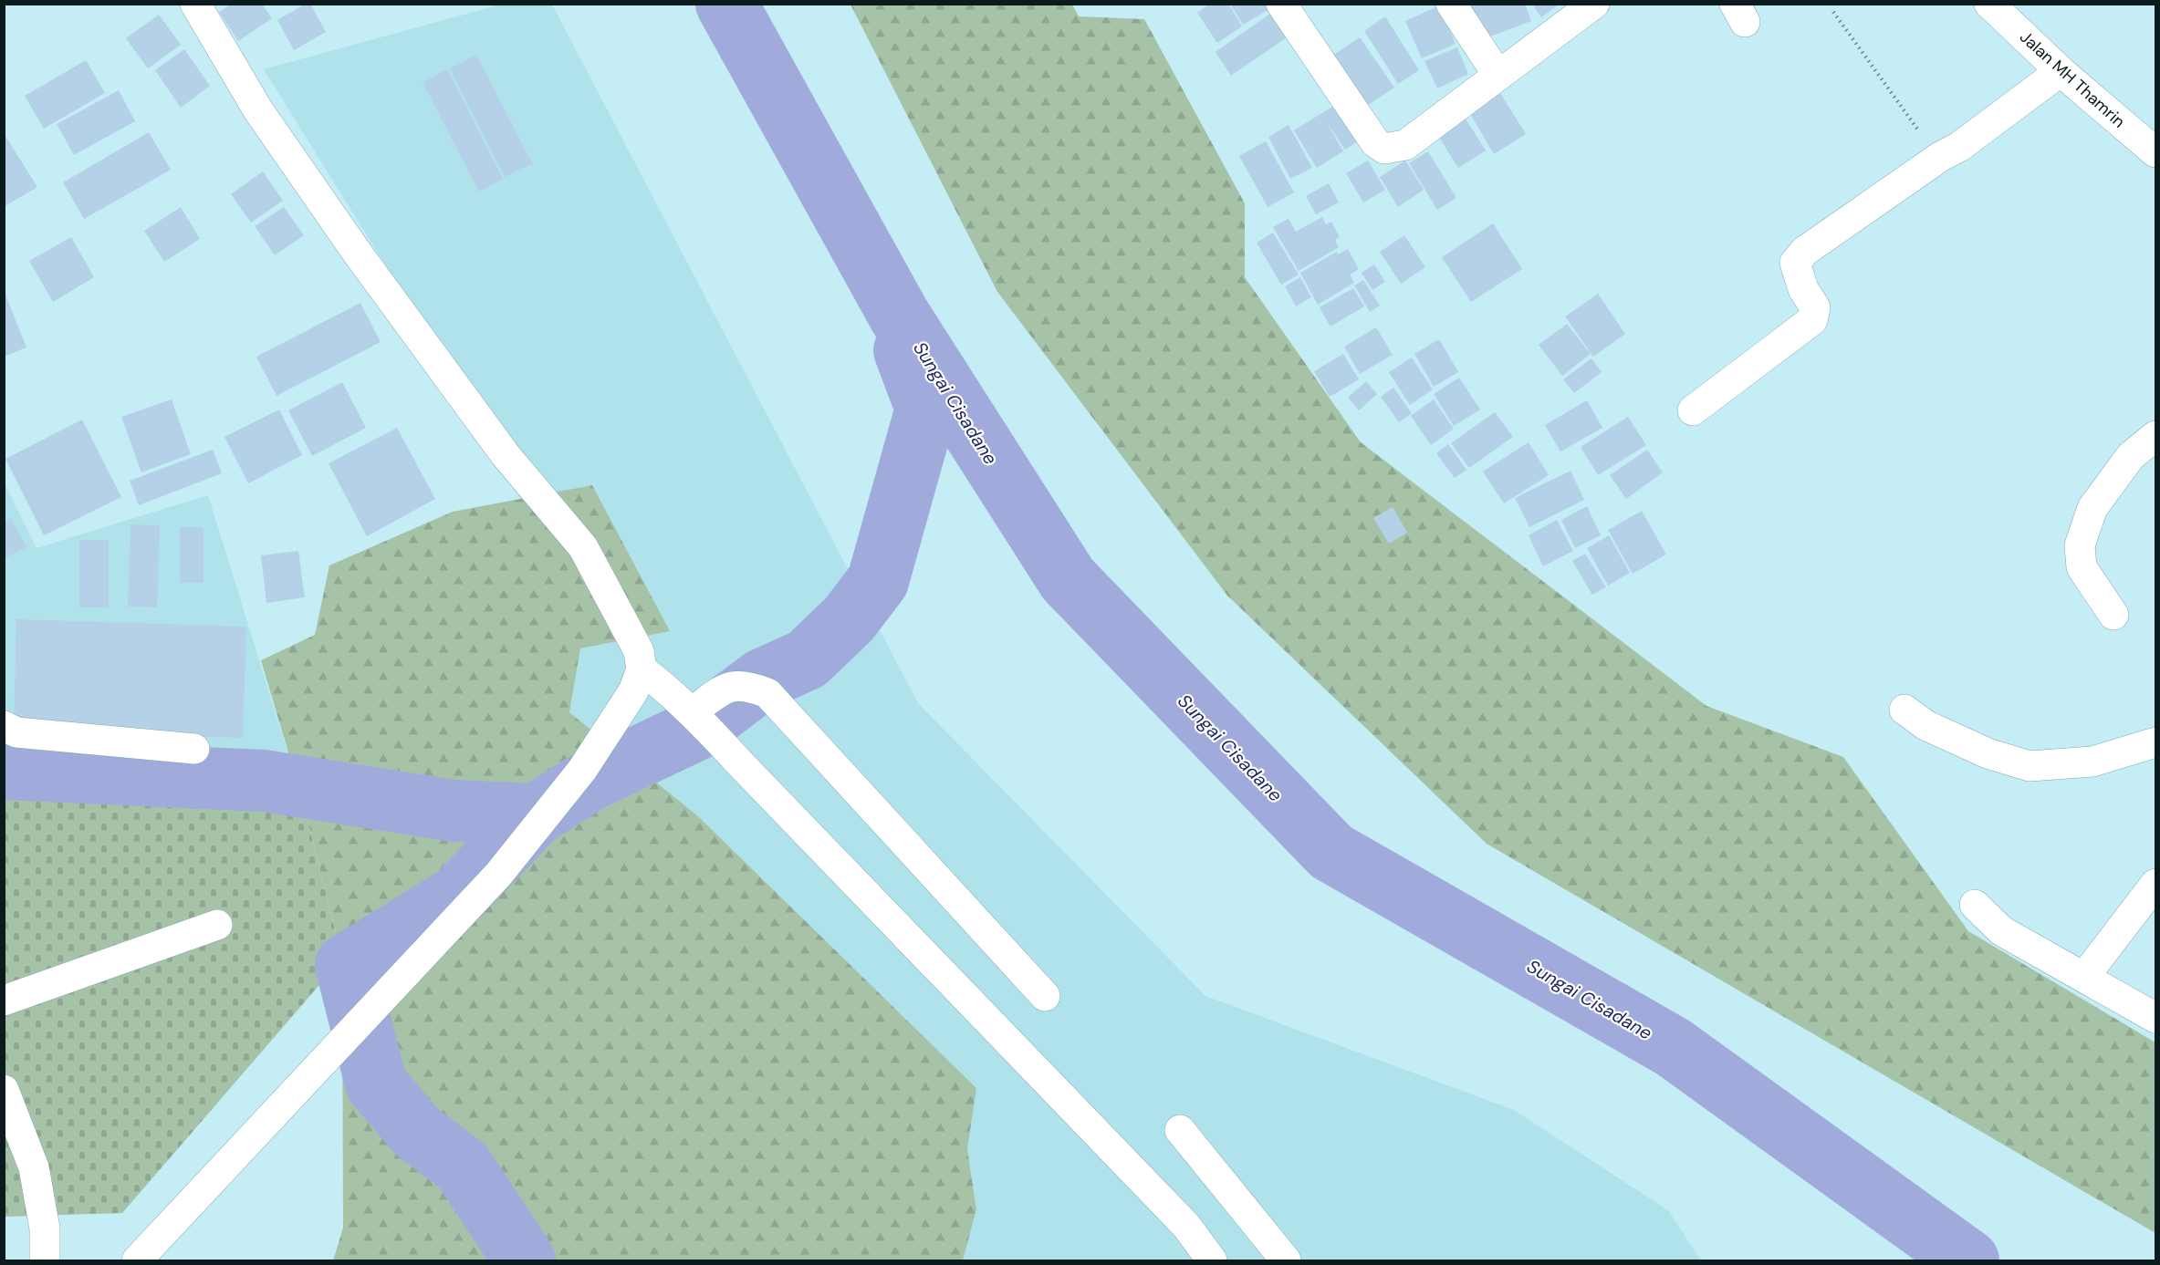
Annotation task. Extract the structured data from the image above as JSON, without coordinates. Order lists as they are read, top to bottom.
{
  "streets": {
    "street": ["Jalan MH Thamrin"]
  },
  "water": ["Sungai Cisadane"]
}
